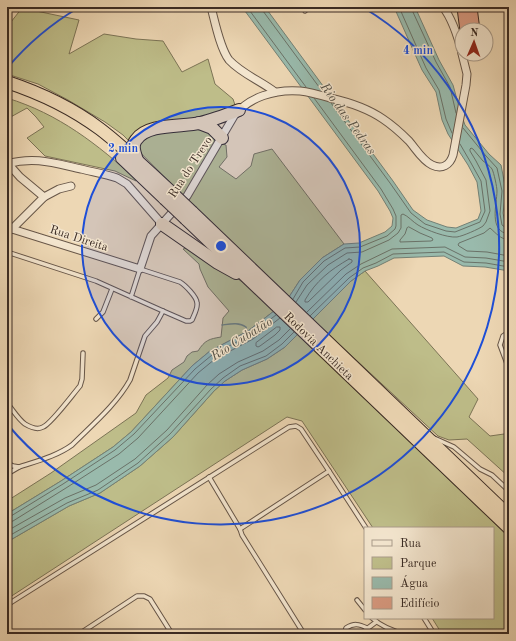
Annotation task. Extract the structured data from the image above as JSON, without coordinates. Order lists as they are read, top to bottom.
{
  "streets": {
    "highway": ["Rodovia Anchieta"],
    "street": ["Rua do Trevo", "Rua Direita"]
  },
  "crossings": [
    ["Rua do Trevo", "Rua Direita"]
  ],
  "water": ["Rio das Pedras", "Rio Cubatão"],
  "legend": [
    "Rua",
    "Parque",
    "Água",
    "Edifício"
  ],
  "north": "top",
  "rings": ["4 min", "2 min"]
}
